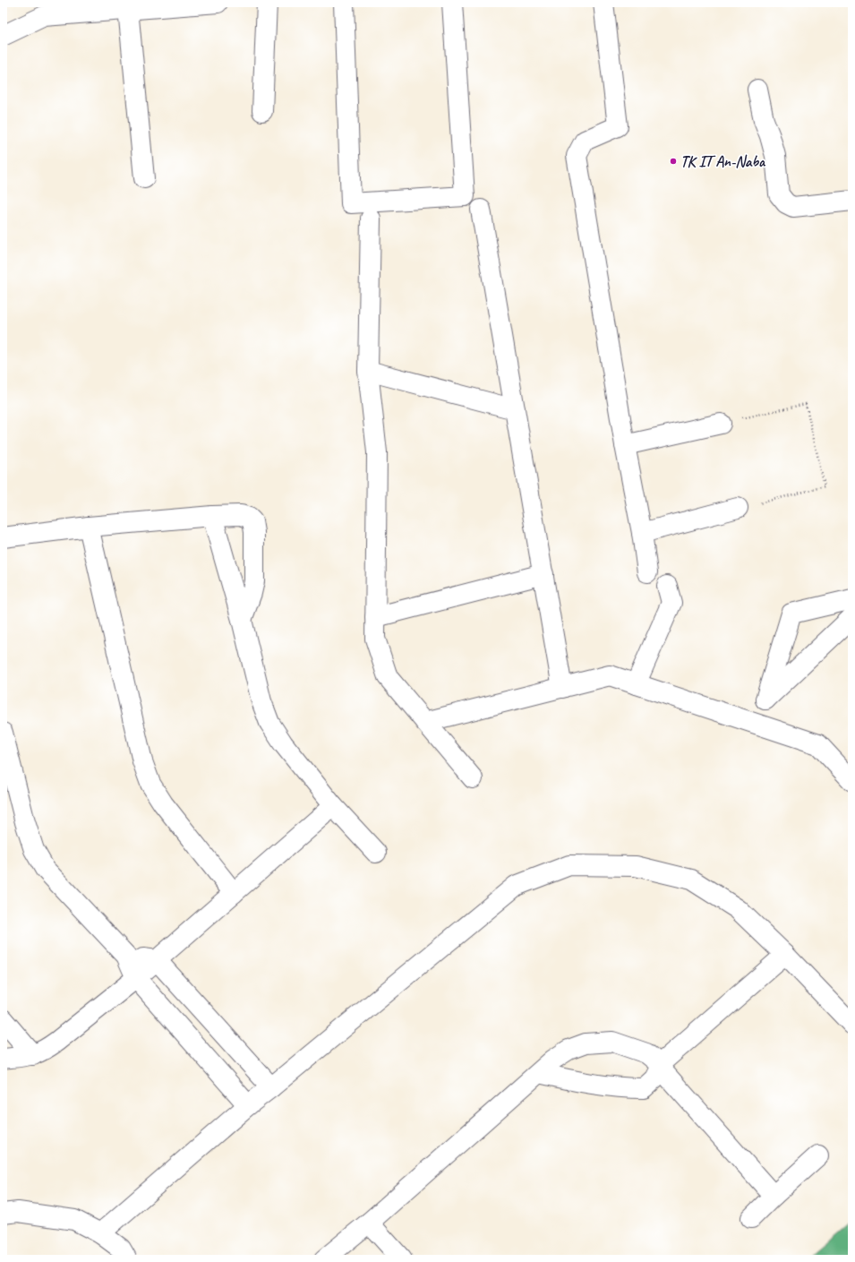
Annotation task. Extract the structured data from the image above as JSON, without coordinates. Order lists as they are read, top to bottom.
{
  "places": ["TK IT An-Naba"]
}
